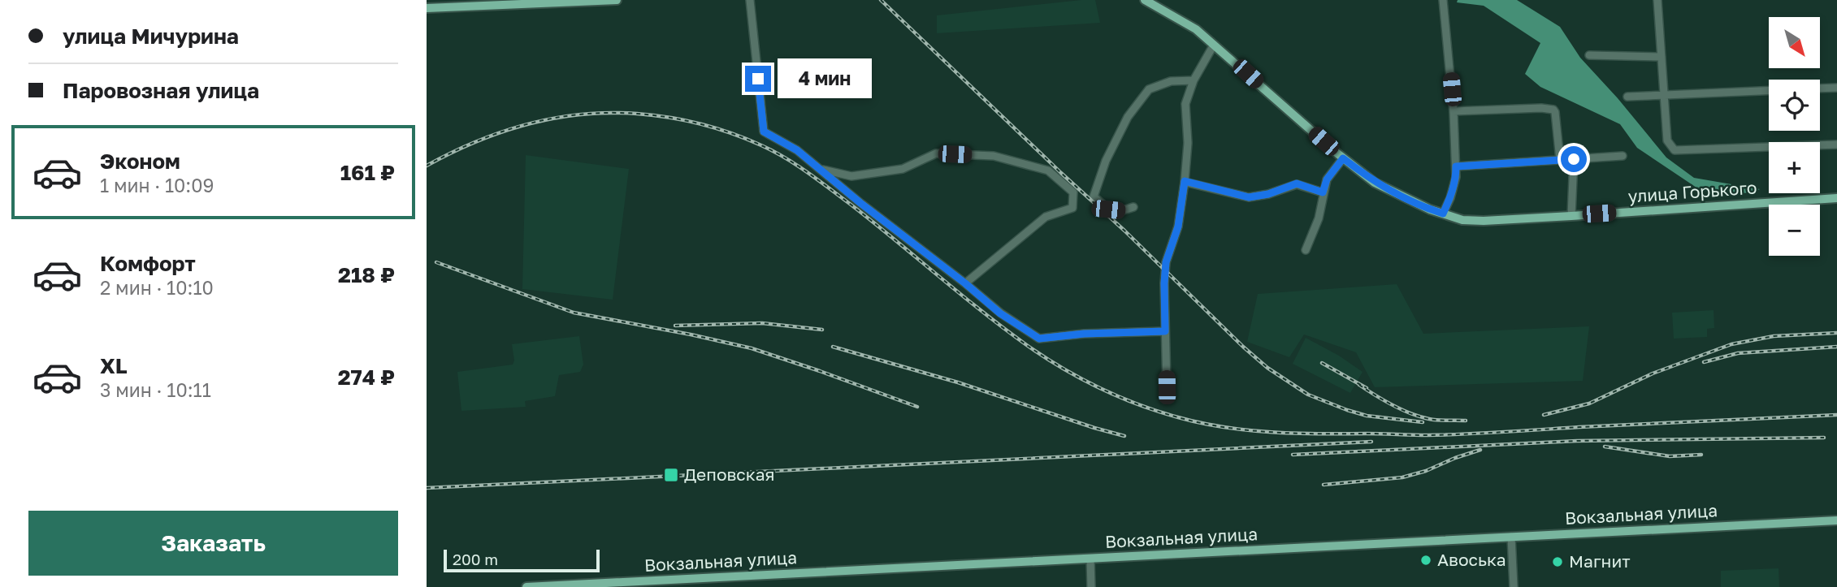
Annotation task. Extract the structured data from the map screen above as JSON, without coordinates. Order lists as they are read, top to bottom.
{
  "streets": {
    "main road": ["улица Горького", "Вокзальная улица"]
  },
  "places": {
    "transit": ["Деповская"],
    "other": ["Авоська", "Магнит"]
  },
  "scale_bar": "200 m",
  "north": "bottom right",
  "page": {
    "banner": ["улица Мичурина", "Паровозная улица"],
    "map_buttons": ["+", "−"],
    "bubble": "4 мин",
    "list": [
      {
        "name": "Эконом",
        "note": "1 мин · 10:09",
        "value": "161 ₽"
      },
      {
        "name": "Комфорт",
        "note": "2 мин · 10:10",
        "value": "218 ₽"
      },
      {
        "name": "XL",
        "note": "3 мин · 10:11",
        "value": "274 ₽"
      }
    ],
    "buttons": "Заказать",
    "scale": "200 m"
  }
}
